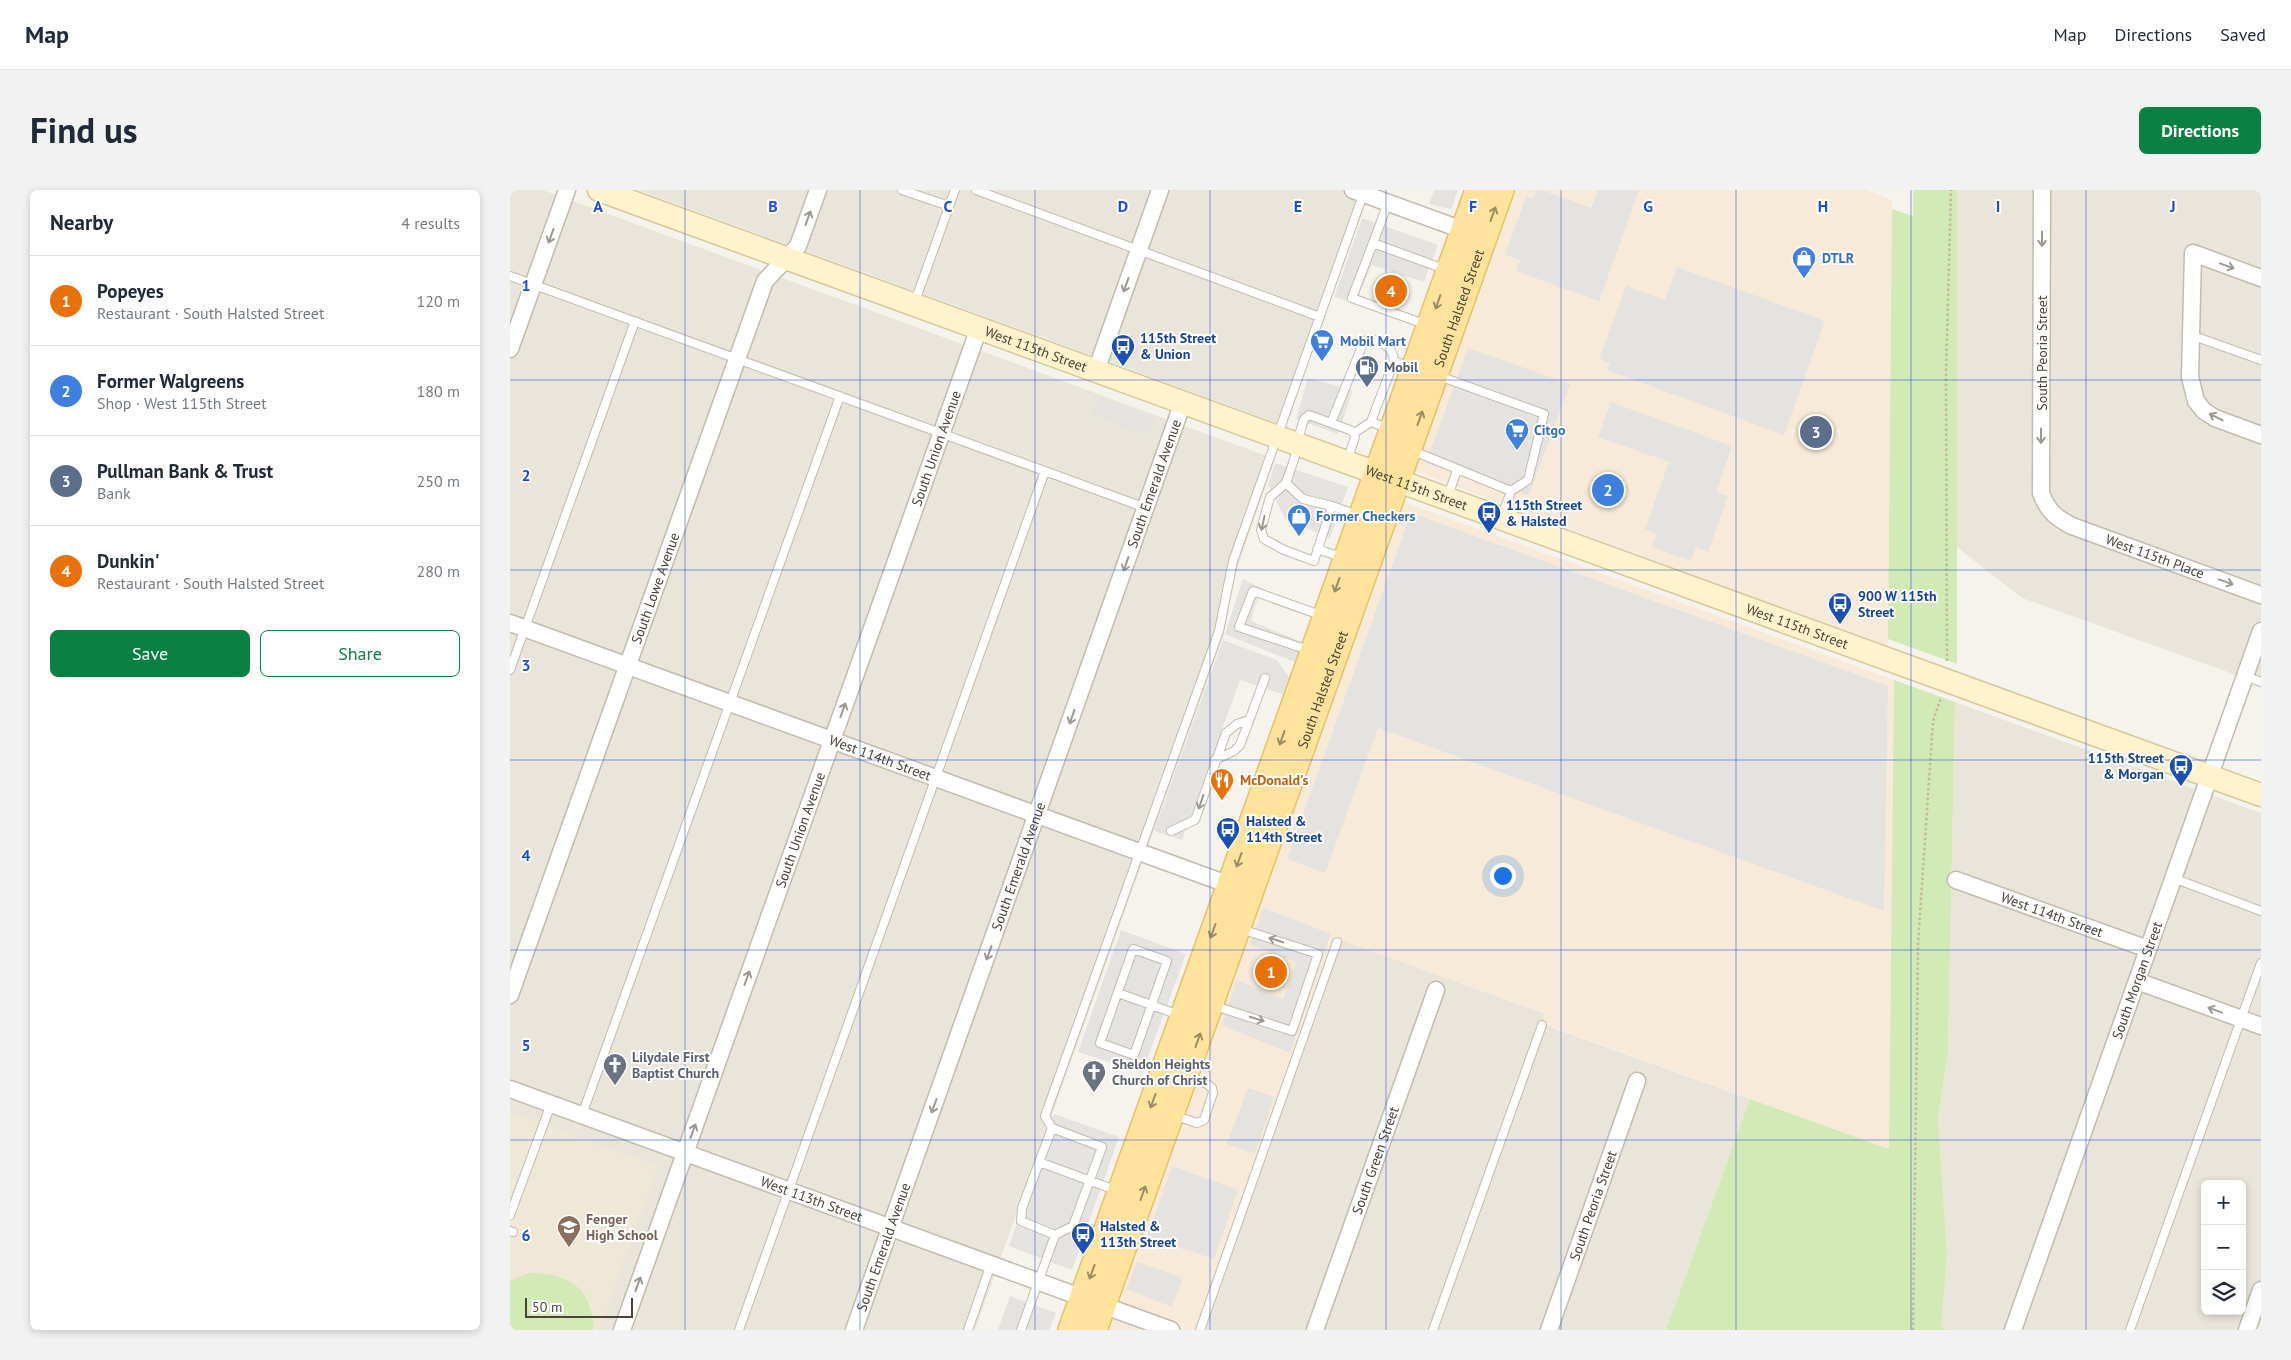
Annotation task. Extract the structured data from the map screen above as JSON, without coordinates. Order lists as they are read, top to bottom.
{
  "streets": {
    "main road": ["South Halsted Street"],
    "street": [
      "West 115th Street",
      "South Peoria Street",
      "South Union Avenue",
      "South Emerald Avenue",
      "West 115th Place",
      "South Lowe Avenue",
      "West 114th Street",
      "South Morgan Street",
      "South Green Street",
      "West 113th Street"
    ]
  },
  "crossings": [
    ["South Halsted Street", "West 115th Street"],
    ["South Halsted Street", "West 114th Street"],
    ["South Halsted Street", "West 113th Street"],
    ["West 115th Street", "South Union Avenue"],
    ["West 115th Street", "South Emerald Avenue"],
    ["West 115th Street", "South Lowe Avenue"],
    ["West 115th Street", "South Morgan Street"],
    ["South Peoria Street", "West 115th Place"],
    ["South Union Avenue", "West 114th Street"],
    ["South Union Avenue", "West 113th Street"],
    ["South Emerald Avenue", "West 114th Street"],
    ["South Emerald Avenue", "West 113th Street"],
    ["South Lowe Avenue", "West 114th Street"],
    ["West 114th Street", "South Morgan Street"]
  ],
  "one_way": [
    "South Peoria Street",
    "South Union Avenue",
    "South Emerald Avenue",
    "West 115th Place"
  ],
  "places": {
    "shop": ["DTLR", "Former Checkers"],
    "supermarket": ["Mobil Mart", "Citgo"],
    "bus stop": [
      "115th Street & Union",
      "115th Street & Halsted",
      "900 W 115th Street",
      "115th Street & Morgan",
      "Halsted & 114th Street",
      "Halsted & 113th Street"
    ],
    "fuel station": ["Mobil"],
    "restaurant": ["McDonald's"],
    "church": ["Lilydale First Baptist Church", "Sheldon Heights Church of Christ"],
    "school or university": ["Fenger High School"]
  },
  "scale_bar": "50 m",
  "page": {
    "header": "Map",
    "nav": ["Map", "Directions", "Saved"],
    "title": "Find us",
    "buttons": [
      "Directions",
      ["Save", "Share"]
    ],
    "heading": ["Nearby", "4 results"],
    "list": [
      {
        "mark": "1",
        "name": "Popeyes",
        "note": "Restaurant · South Halsted Street",
        "value": "120 m"
      },
      {
        "mark": "2",
        "name": "Former Walgreens",
        "note": "Shop · West 115th Street",
        "value": "180 m"
      },
      {
        "mark": "3",
        "name": "Pullman Bank & Trust",
        "note": "Bank",
        "value": "250 m"
      },
      {
        "mark": "4",
        "name": "Dunkin'",
        "note": "Restaurant · South Halsted Street",
        "value": "280 m"
      }
    ],
    "pins": [
      "4",
      "3",
      "2",
      "1"
    ],
    "map_buttons": ["+", "−"],
    "scale": "50 m"
  },
  "grid": {
    "columns": [
      "A",
      "B",
      "C",
      "D",
      "E",
      "F",
      "G",
      "H",
      "I",
      "J"
    ],
    "rows": [
      "1",
      "2",
      "3",
      "4",
      "5",
      "6"
    ]
  }
}
